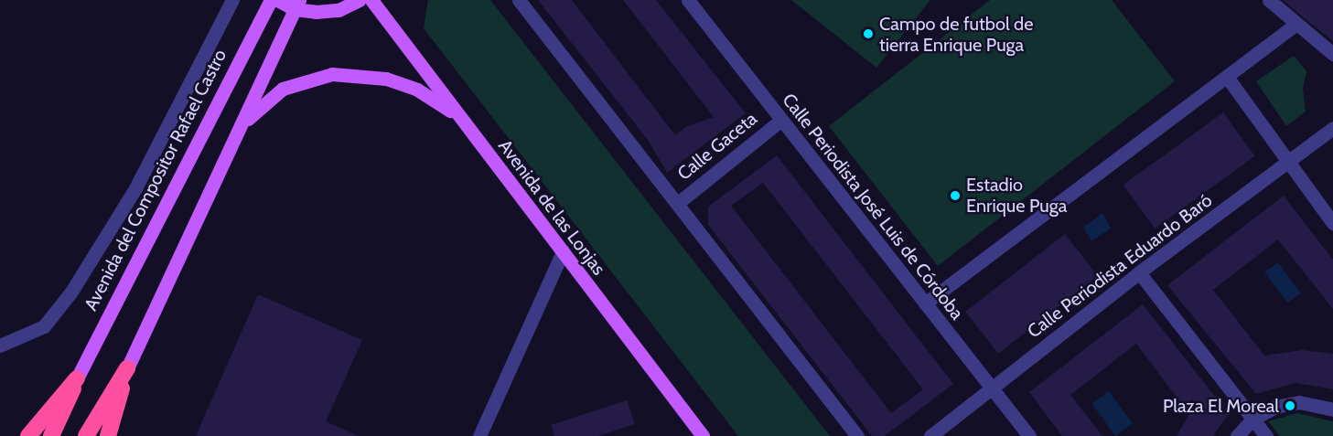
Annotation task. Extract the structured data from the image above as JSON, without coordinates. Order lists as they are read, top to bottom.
{
  "streets": {
    "main road": ["Avenida del Compositor Rafael Castro", "Avenida de las Lonjas"],
    "street": ["Calle Gaceta", "Calle Periodista José Luis de Córdoba", "Calle Periodista Eduardo Baró"]
  },
  "crossings": [
    ["Calle Gaceta", "Calle Periodista José Luis de Córdoba"],
    ["Calle Periodista José Luis de Córdoba", "Calle Periodista Eduardo Baró"]
  ],
  "places": ["Campo de futbol de tierra Enrique Puga", "Estadio Enrique Puga", "Plaza El Moreal"]
}
